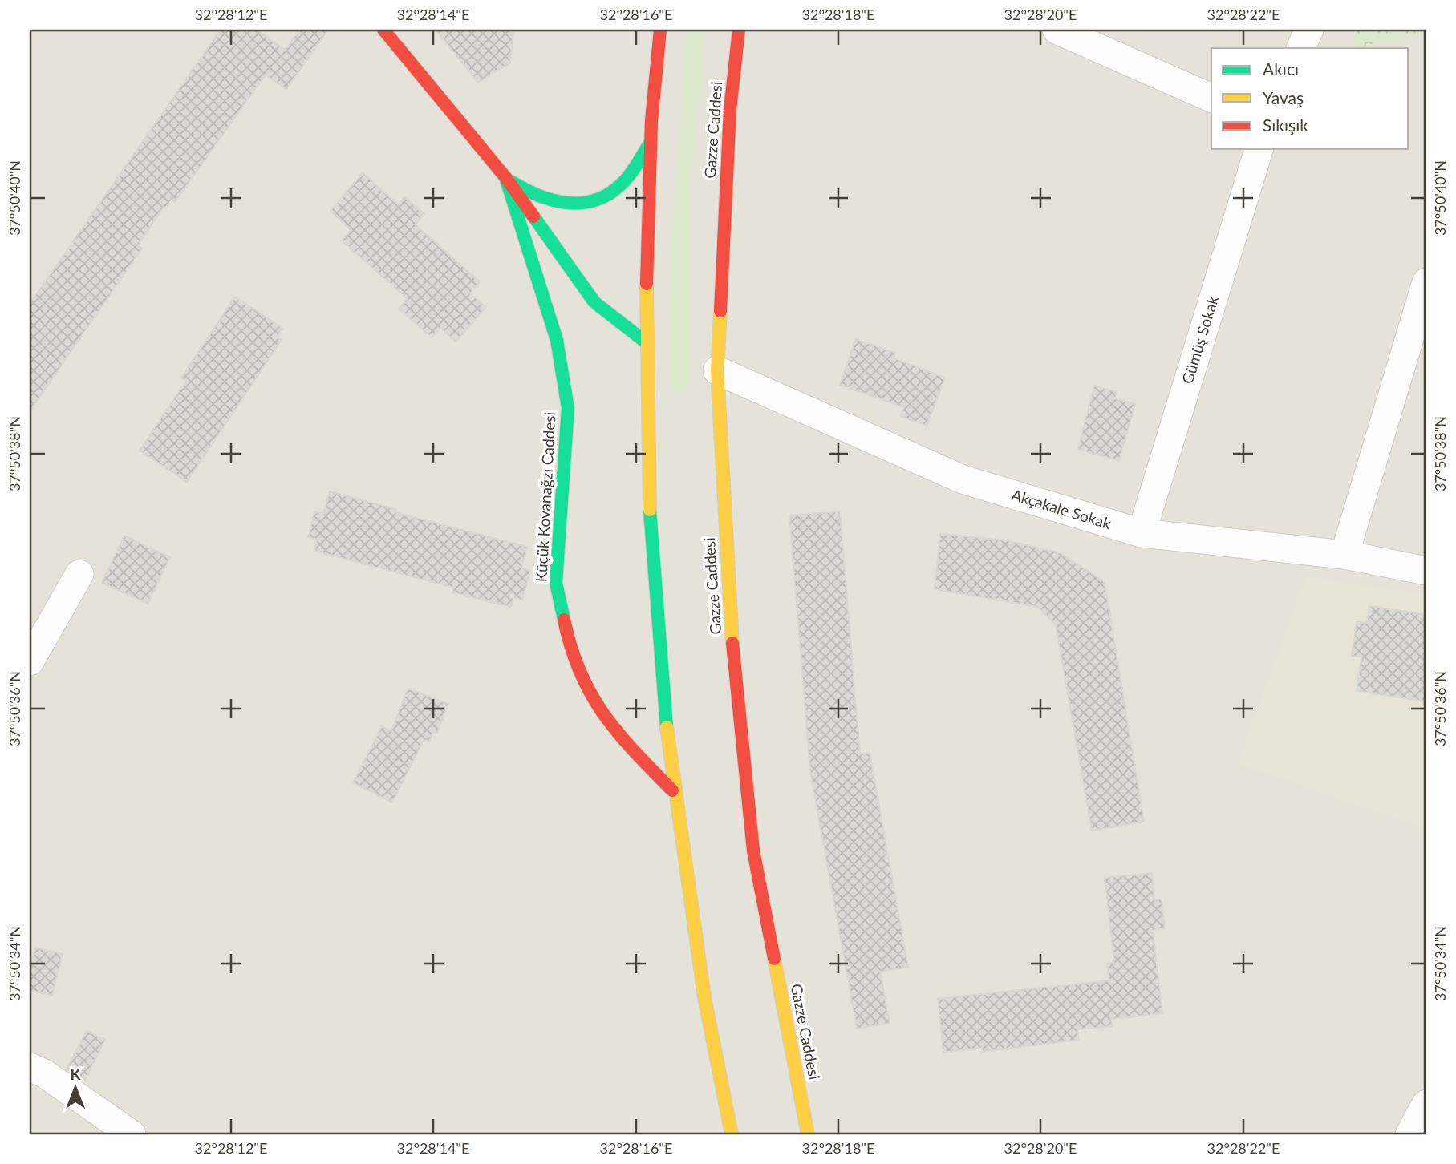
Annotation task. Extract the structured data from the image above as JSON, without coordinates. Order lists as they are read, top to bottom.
{
  "streets": {
    "main road": ["Gazze Caddesi", "Küçük Kovanağzı Caddesi"],
    "street": ["Gümüş Sokak", "Akçakale Sokak"]
  },
  "crossings": [
    ["Gazze Caddesi", "Akçakale Sokak"],
    ["Gümüş Sokak", "Akçakale Sokak"]
  ],
  "legend": ["Akıcı", "Yavaş", "Sıkışık"],
  "north": "top",
  "coordinates": [
    "32°28'12\"E",
    "32°28'14\"E",
    "32°28'16\"E",
    "32°28'18\"E",
    "32°28'20\"E",
    "32°28'22\"E",
    "37°50'40\"N",
    "37°50'38\"N",
    "37°50'36\"N",
    "37°50'34\"N"
  ]
}
